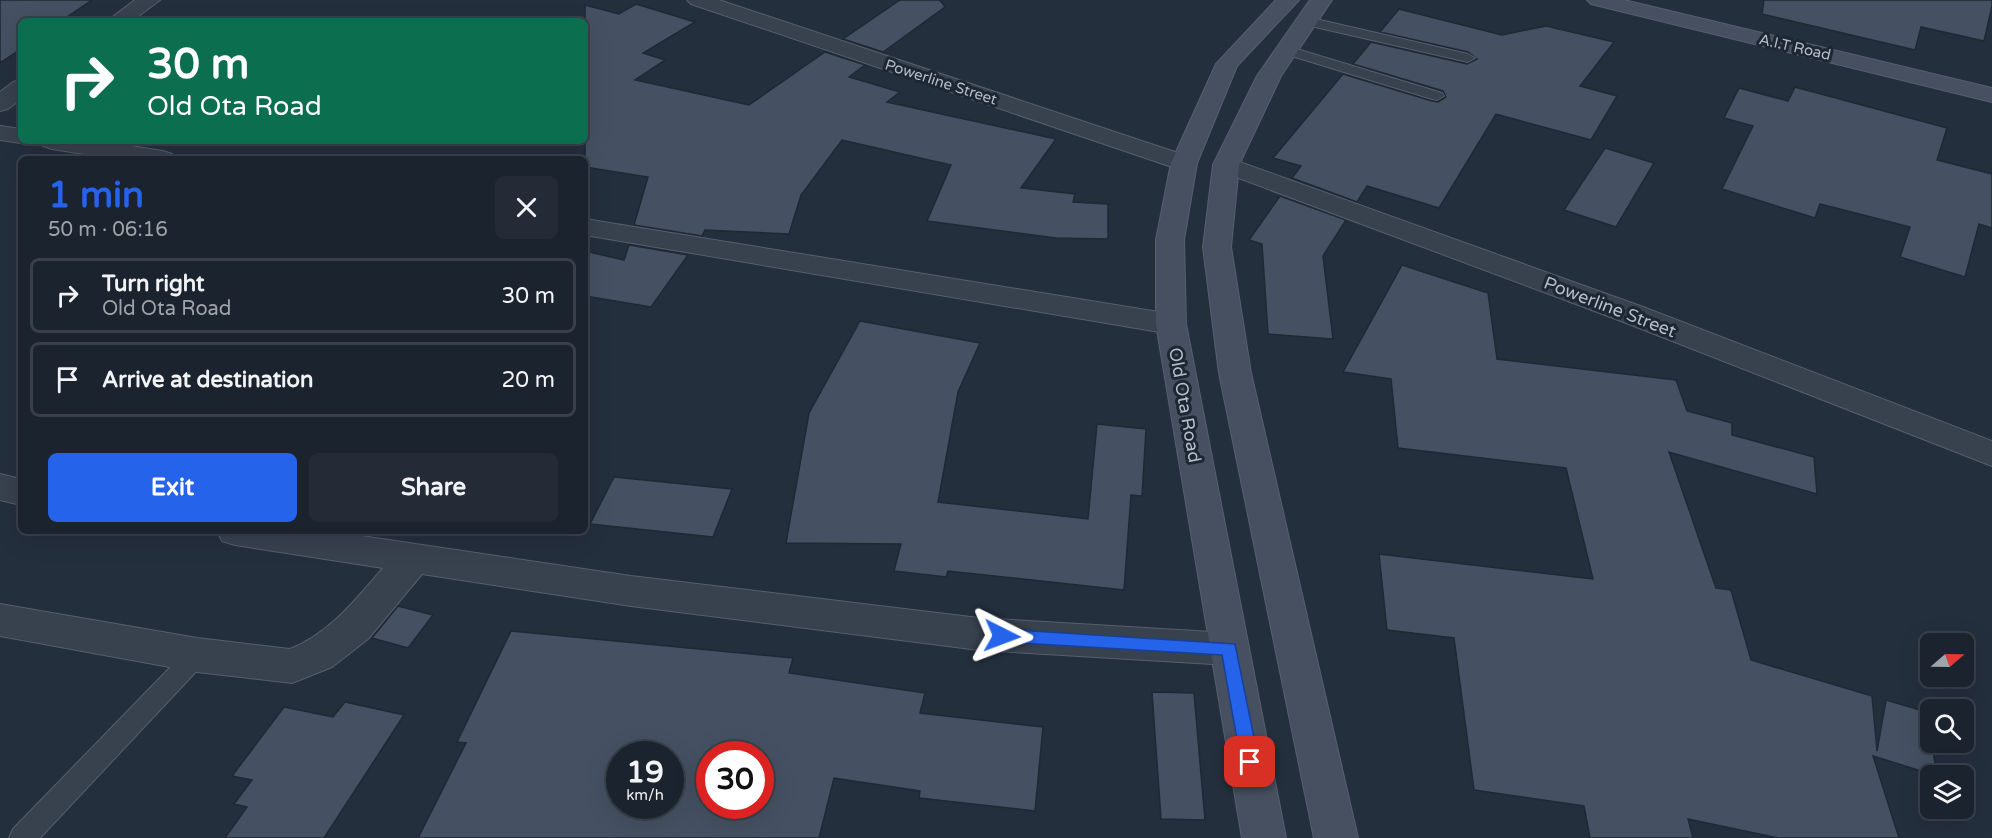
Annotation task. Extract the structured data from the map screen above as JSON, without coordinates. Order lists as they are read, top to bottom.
{
  "streets": {
    "street": ["A.I.T Road", "Powerline Street", "Old Ota Road"]
  },
  "crossings": [
    ["Powerline Street", "Old Ota Road"]
  ],
  "north": "right",
  "page": {
    "turn": ["30 m", "Old Ota Road"],
    "heading": ["1 min", "50 m · 06:16"],
    "list": [
      {
        "name": "Turn right",
        "note": "Old Ota Road",
        "value": "30 m"
      },
      {
        "name": "Arrive at destination",
        "value": "20 m"
      }
    ],
    "buttons": ["Exit", "Share"],
    "speed": "19 km/h",
    "limit": "30"
  }
}
